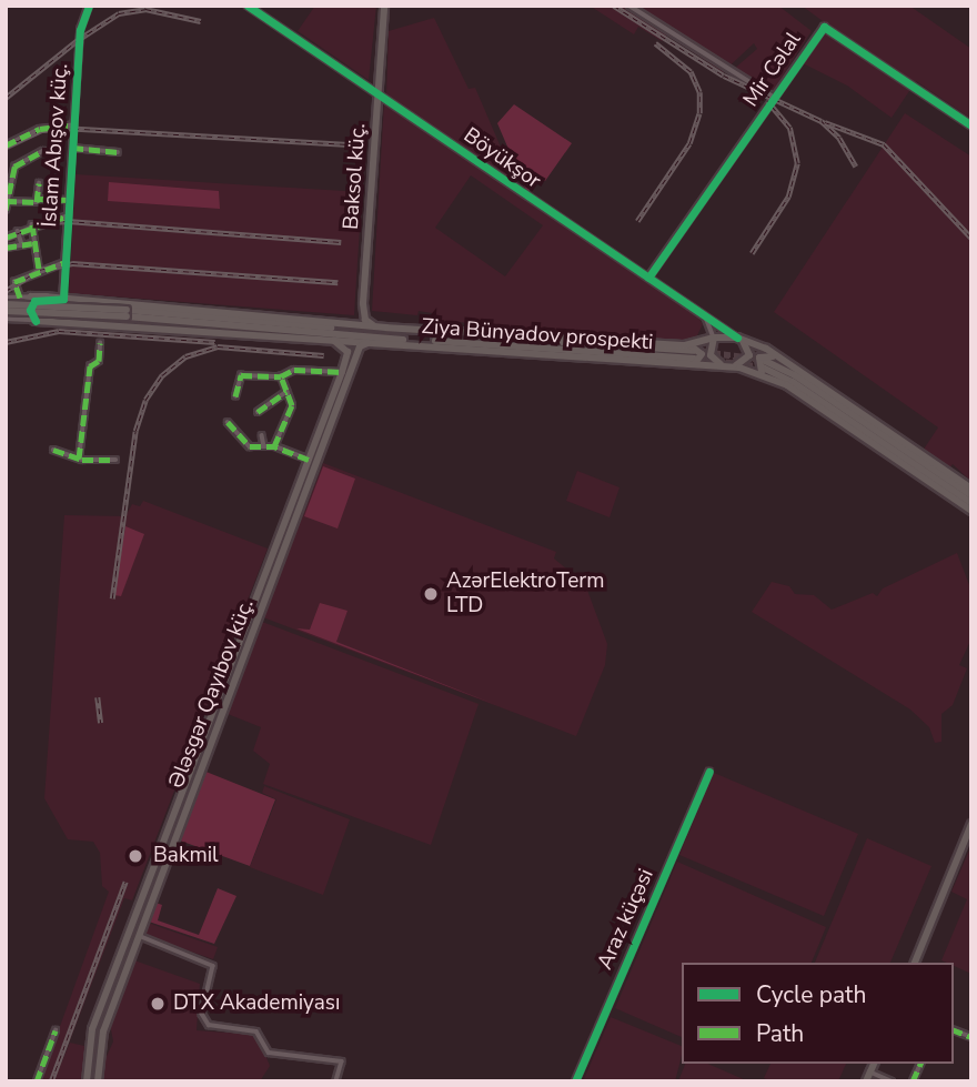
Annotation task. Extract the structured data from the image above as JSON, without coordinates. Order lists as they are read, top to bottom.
{
  "streets": {
    "main road": ["Baksol küç.", "Ziya Bünyadov prospekti", "Ələsgər Qayıbov küç."],
    "street": [
      "Mir Cəlal",
      "İslam Abışov küç.",
      "Böyükşor",
      "Araz küçəsi"
    ]
  },
  "crossings": [
    ["Mir Cəlal", "Böyükşor"],
    ["İslam Abışov küç.", "Ziya Bünyadov prospekti"],
    ["Böyükşor", "Baksol küç."],
    ["Böyükşor", "Ziya Bünyadov prospekti"],
    ["Ziya Bünyadov prospekti", "Ələsgər Qayıbov küç."]
  ],
  "places": ["AzərElektroTerm LTD", "Bakmil", "DTX Akademiyası"],
  "legend": ["Cycle path", "Path"]
}
